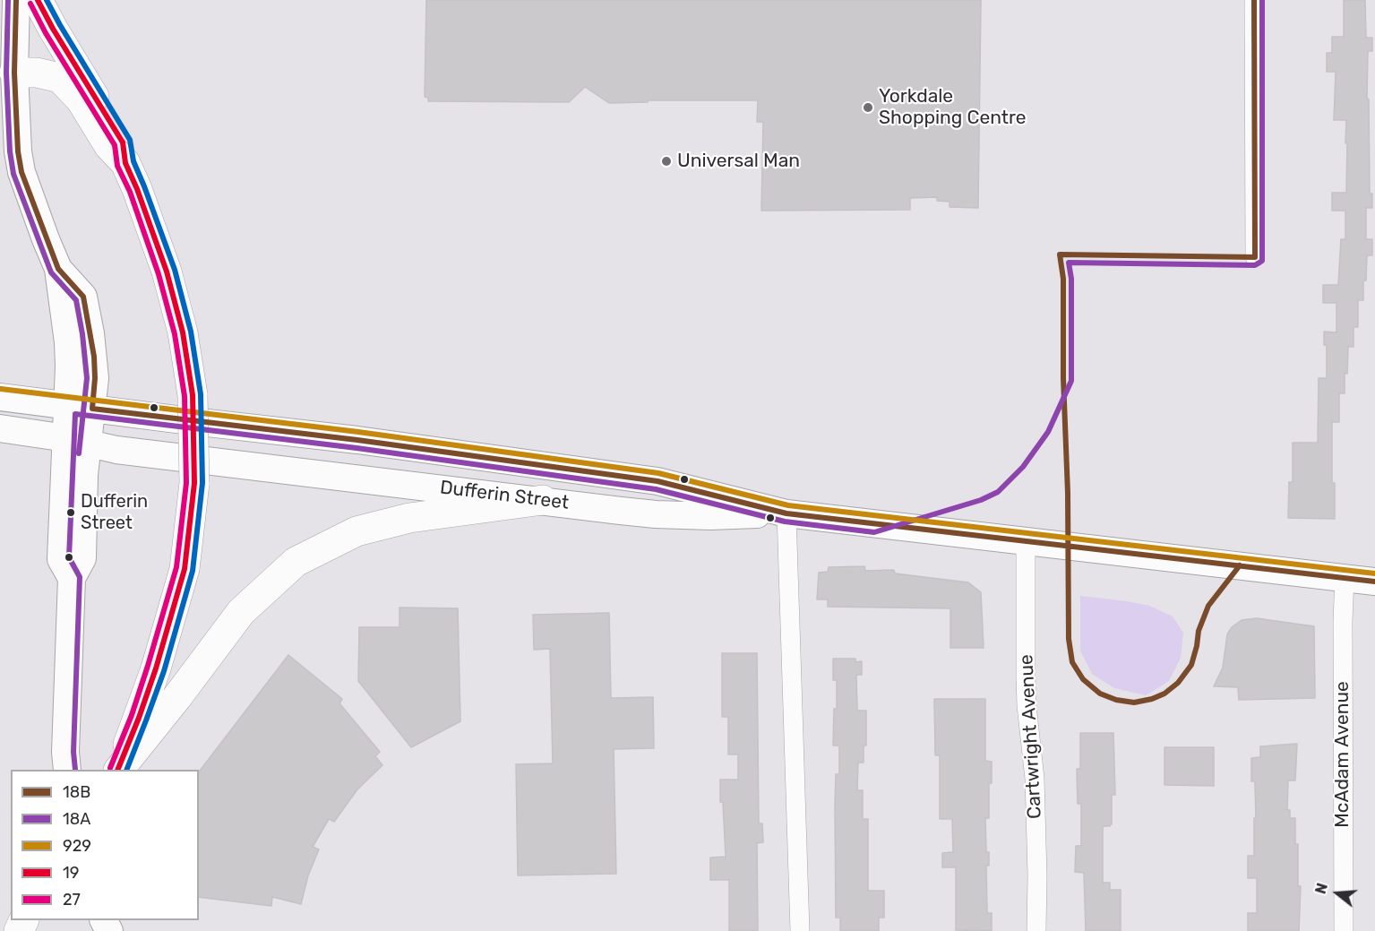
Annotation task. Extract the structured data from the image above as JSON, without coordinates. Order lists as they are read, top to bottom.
{
  "streets": {
    "main road": ["Dufferin Street"],
    "street": ["Cartwright Avenue", "McAdam Avenue"]
  },
  "crossings": [
    ["Dufferin Street", "Cartwright Avenue"],
    ["Dufferin Street", "McAdam Avenue"]
  ],
  "places": ["Yorkdale Shopping Centre", "Universal Man", "Dufferin Street"],
  "lines": [
    "transit line 18B",
    "transit line 18A",
    "transit line 19",
    "transit line 27",
    "transit line 929"
  ],
  "legend": [
    "18B",
    "18A",
    "929",
    "19",
    "27"
  ],
  "north": "left"
}
